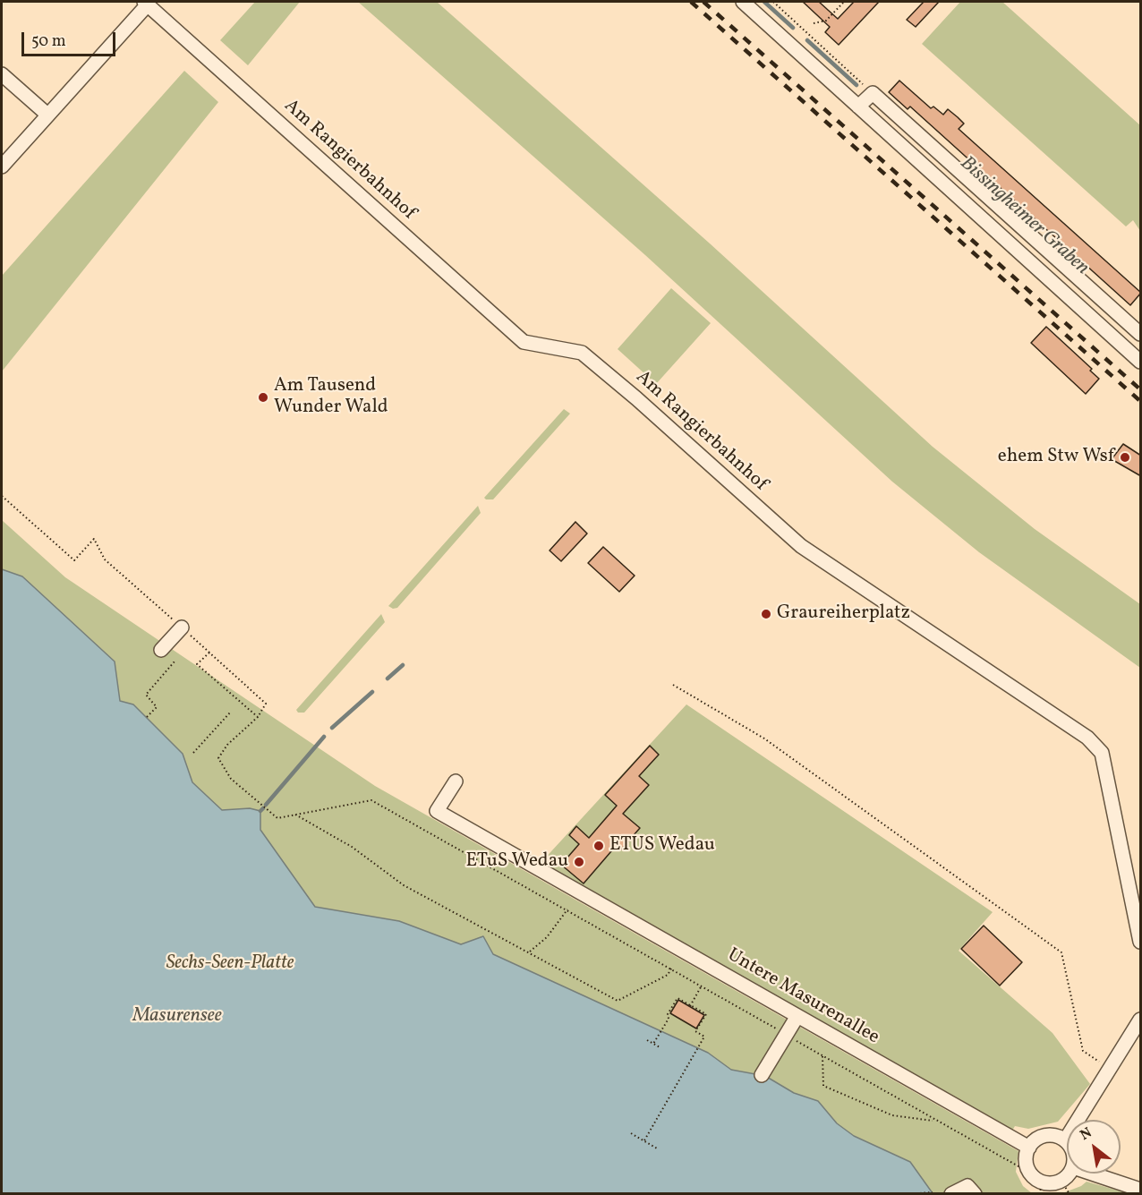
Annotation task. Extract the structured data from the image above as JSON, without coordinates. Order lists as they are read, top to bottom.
{
  "streets": {
    "street": ["Am Rangierbahnhof", "Untere Masurenallee"]
  },
  "water": ["Bissingheimer Graben", "Masurensee"],
  "parks": ["Sechs-Seen-Platte"],
  "places": [
    "Am Tausend Wunder Wald",
    "ehem Stw Wsf",
    "Graureiherplatz",
    "ETUS Wedau",
    "ETuS Wedau"
  ],
  "scale_bar": "50 m",
  "north": "top left"
}
